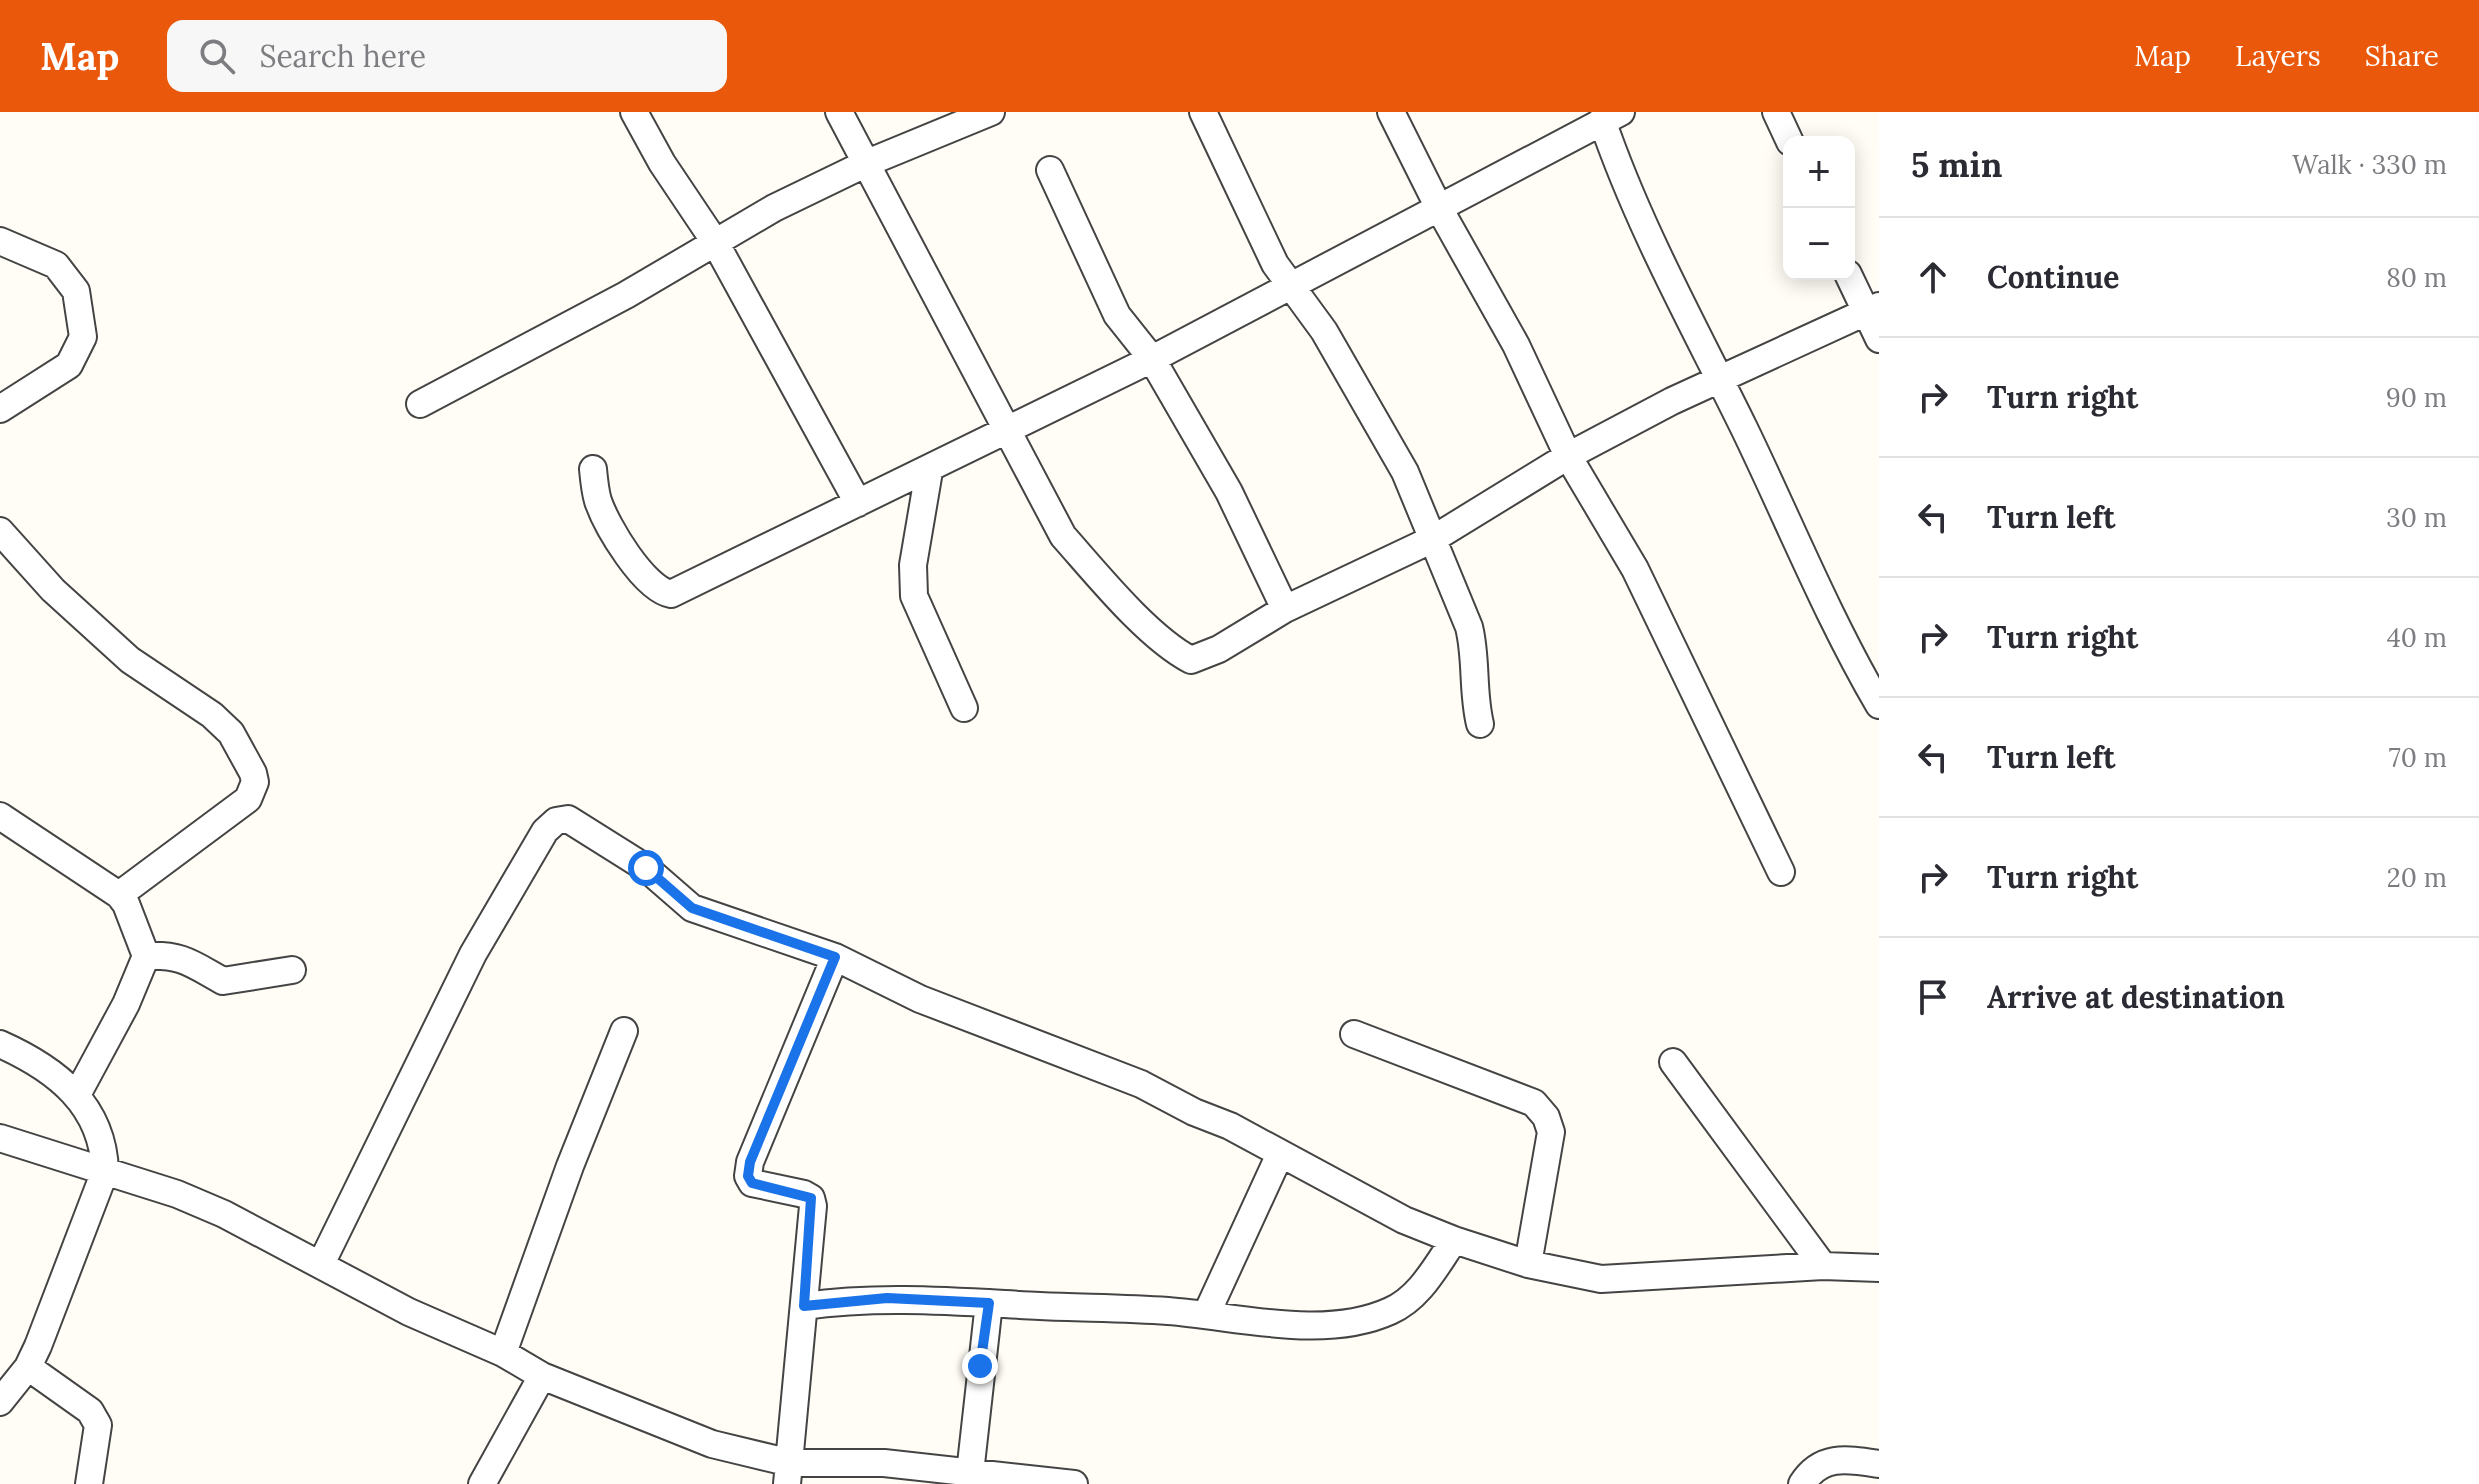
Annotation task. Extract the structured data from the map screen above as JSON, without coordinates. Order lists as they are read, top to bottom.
{
  "page": {
    "header": "Map",
    "search": "Search here",
    "nav": ["Map", "Layers", "Share"],
    "heading": ["5 min", "Walk · 330 m"],
    "map_buttons": ["+", "−"],
    "list": [
      ["Continue", "80 m"],
      ["Turn right", "90 m"],
      ["Turn left", "30 m"],
      ["Turn right", "40 m"],
      ["Turn left", "70 m"],
      ["Turn right", "20 m"],
      "Arrive at destination"
    ]
  }
}
